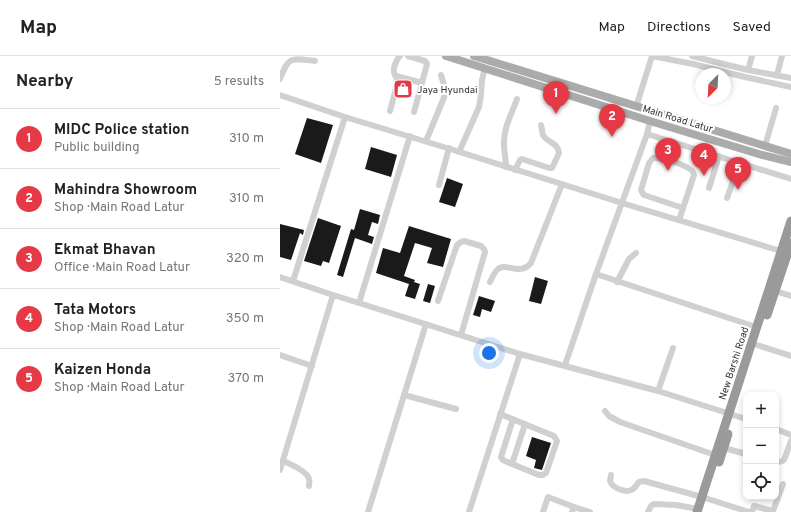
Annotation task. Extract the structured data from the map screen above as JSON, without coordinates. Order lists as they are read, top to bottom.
{
  "streets": {
    "highway": ["New Barshi Road"],
    "main road": ["Main Road Latur"]
  },
  "places": {
    "shop": ["Jaya Hyundai"]
  },
  "north": "bottom left",
  "page": {
    "header": "Map",
    "nav": ["Map", "Directions", "Saved"],
    "heading": ["Nearby", "5 results"],
    "pins": [
      "1",
      "2",
      "3",
      "4",
      "5"
    ],
    "list": [
      {
        "mark": "1",
        "name": "MIDC Police station",
        "note": "Public building",
        "value": "310 m"
      },
      {
        "mark": "2",
        "name": "Mahindra Showroom",
        "note": "Shop · Main Road Latur",
        "value": "310 m"
      },
      {
        "mark": "3",
        "name": "Ekmat Bhavan",
        "note": "Office · Main Road Latur",
        "value": "320 m"
      },
      {
        "mark": "4",
        "name": "Tata Motors",
        "note": "Shop · Main Road Latur",
        "value": "350 m"
      },
      {
        "mark": "5",
        "name": "Kaizen Honda",
        "note": "Shop · Main Road Latur",
        "value": "370 m"
      }
    ],
    "map_buttons": ["+", "−"]
  }
}
